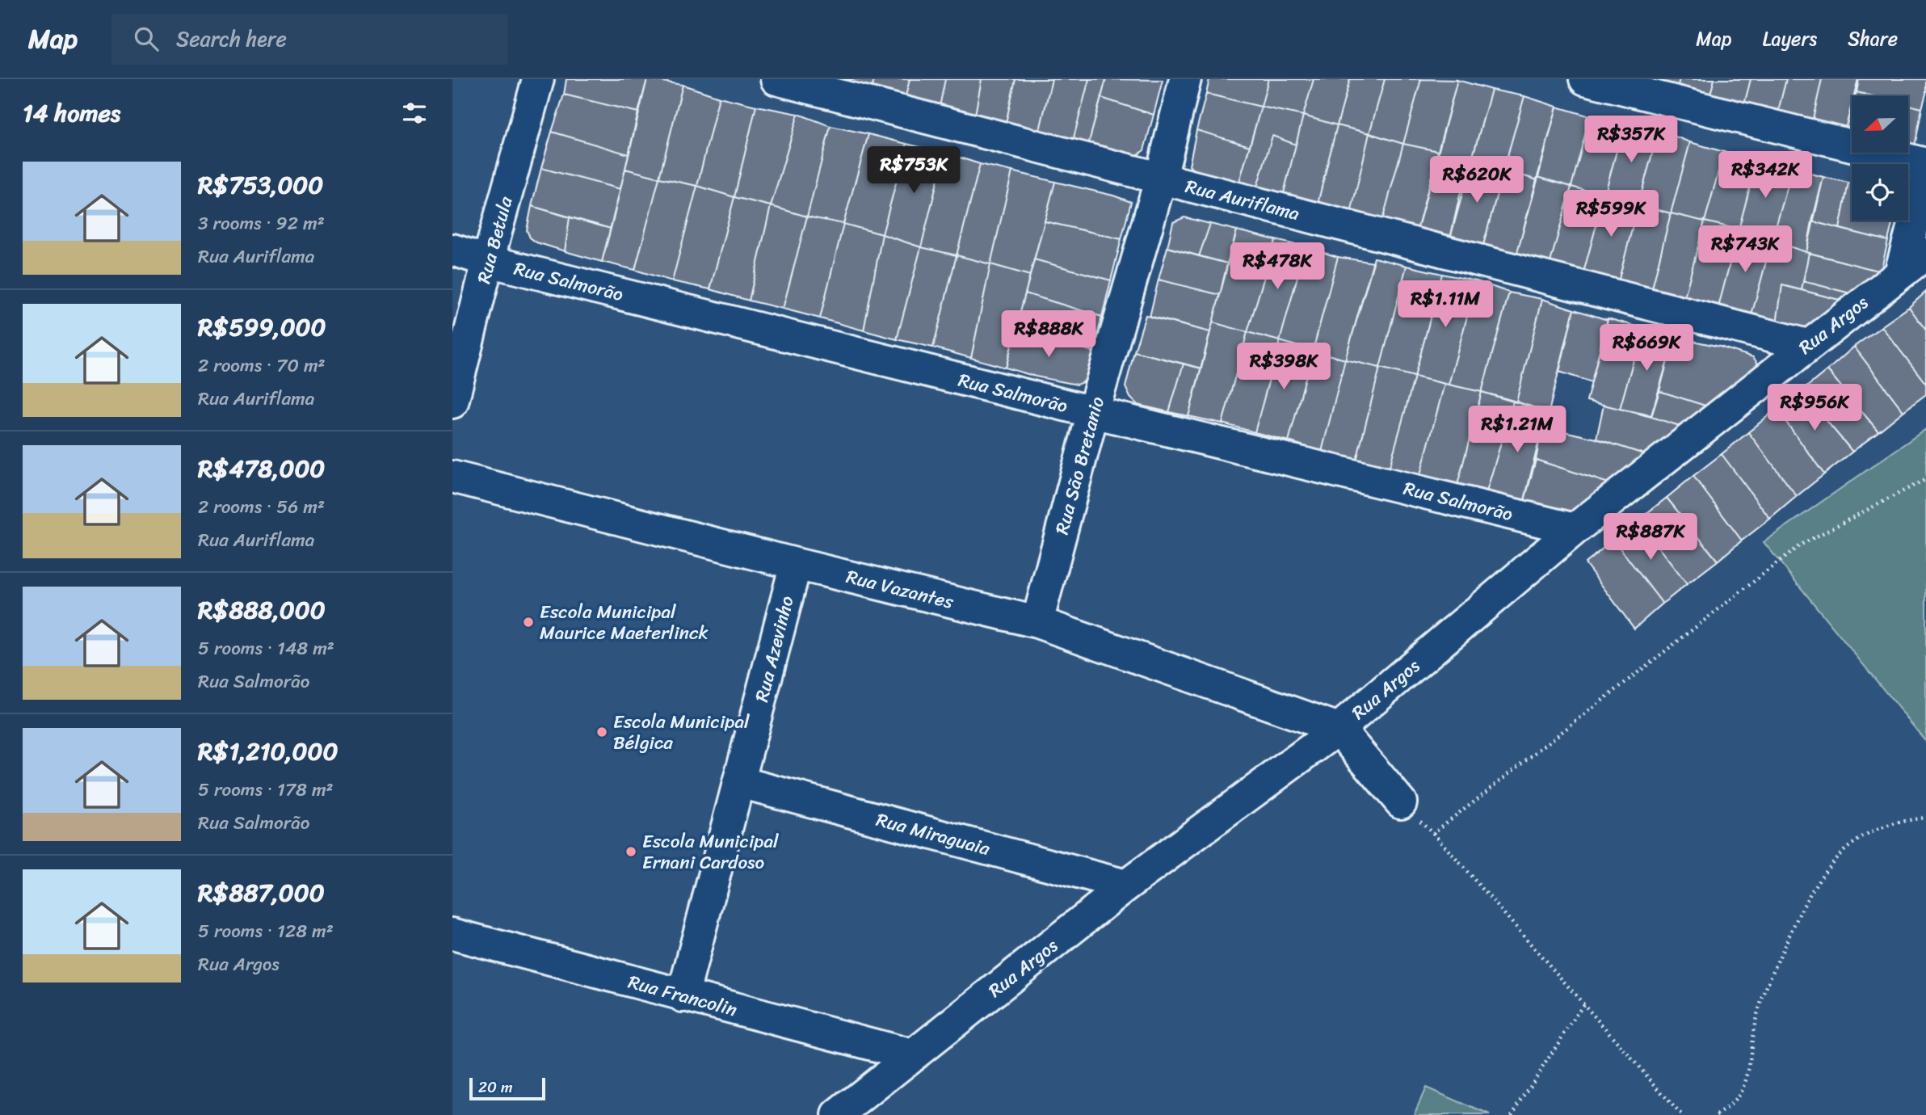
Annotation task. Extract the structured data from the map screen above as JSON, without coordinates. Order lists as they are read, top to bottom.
{
  "streets": {
    "street": [
      "Rua Auriflama",
      "Rua Betula",
      "Rua Salmorão",
      "Rua Argos",
      "Rua São Bretanio",
      "Rua Vazantes",
      "Rua Azevinho",
      "Rua Miraguaia",
      "Rua Francolin"
    ]
  },
  "crossings": [
    ["Rua Auriflama", "Rua Argos"],
    ["Rua Auriflama", "Rua São Bretanio"],
    ["Rua Betula", "Rua Salmorão"],
    ["Rua Salmorão", "Rua Argos"],
    ["Rua Salmorão", "Rua São Bretanio"],
    ["Rua Argos", "Rua Vazantes"],
    ["Rua Argos", "Rua Miraguaia"],
    ["Rua Argos", "Rua Francolin"],
    ["Rua São Bretanio", "Rua Vazantes"],
    ["Rua Vazantes", "Rua Azevinho"],
    ["Rua Azevinho", "Rua Miraguaia"],
    ["Rua Azevinho", "Rua Francolin"]
  ],
  "places": ["Escola Municipal Maurice Maeterlinck", "Escola Municipal Bélgica", "Escola Municipal Ernani Cardoso"],
  "scale_bar": "20 m",
  "north": "left",
  "page": {
    "header": "Map",
    "search": "Search here",
    "nav": ["Map", "Layers", "Share"],
    "heading": "14 homes",
    "price": [
      "R$357K",
      "R$753K",
      "R$342K",
      "R$620K",
      "R$599K",
      "R$743K",
      "R$478K",
      "R$1.11M",
      "R$888K",
      "R$669K",
      "R$398K",
      "R$956K",
      "R$1.21M",
      "R$887K"
    ],
    "list": [
      {
        "name": "R$753,000",
        "note": "3 rooms · 92 m² · Rua Auriflama"
      },
      {
        "name": "R$599,000",
        "note": "2 rooms · 70 m² · Rua Auriflama"
      },
      {
        "name": "R$478,000",
        "note": "2 rooms · 56 m² · Rua Auriflama"
      },
      {
        "name": "R$888,000",
        "note": "5 rooms · 148 m² · Rua Salmorão"
      },
      {
        "name": "R$1,210,000",
        "note": "5 rooms · 178 m² · Rua Salmorão"
      },
      {
        "name": "R$887,000",
        "note": "5 rooms · 128 m² · Rua Argos"
      }
    ],
    "scale": "20 m"
  }
}
